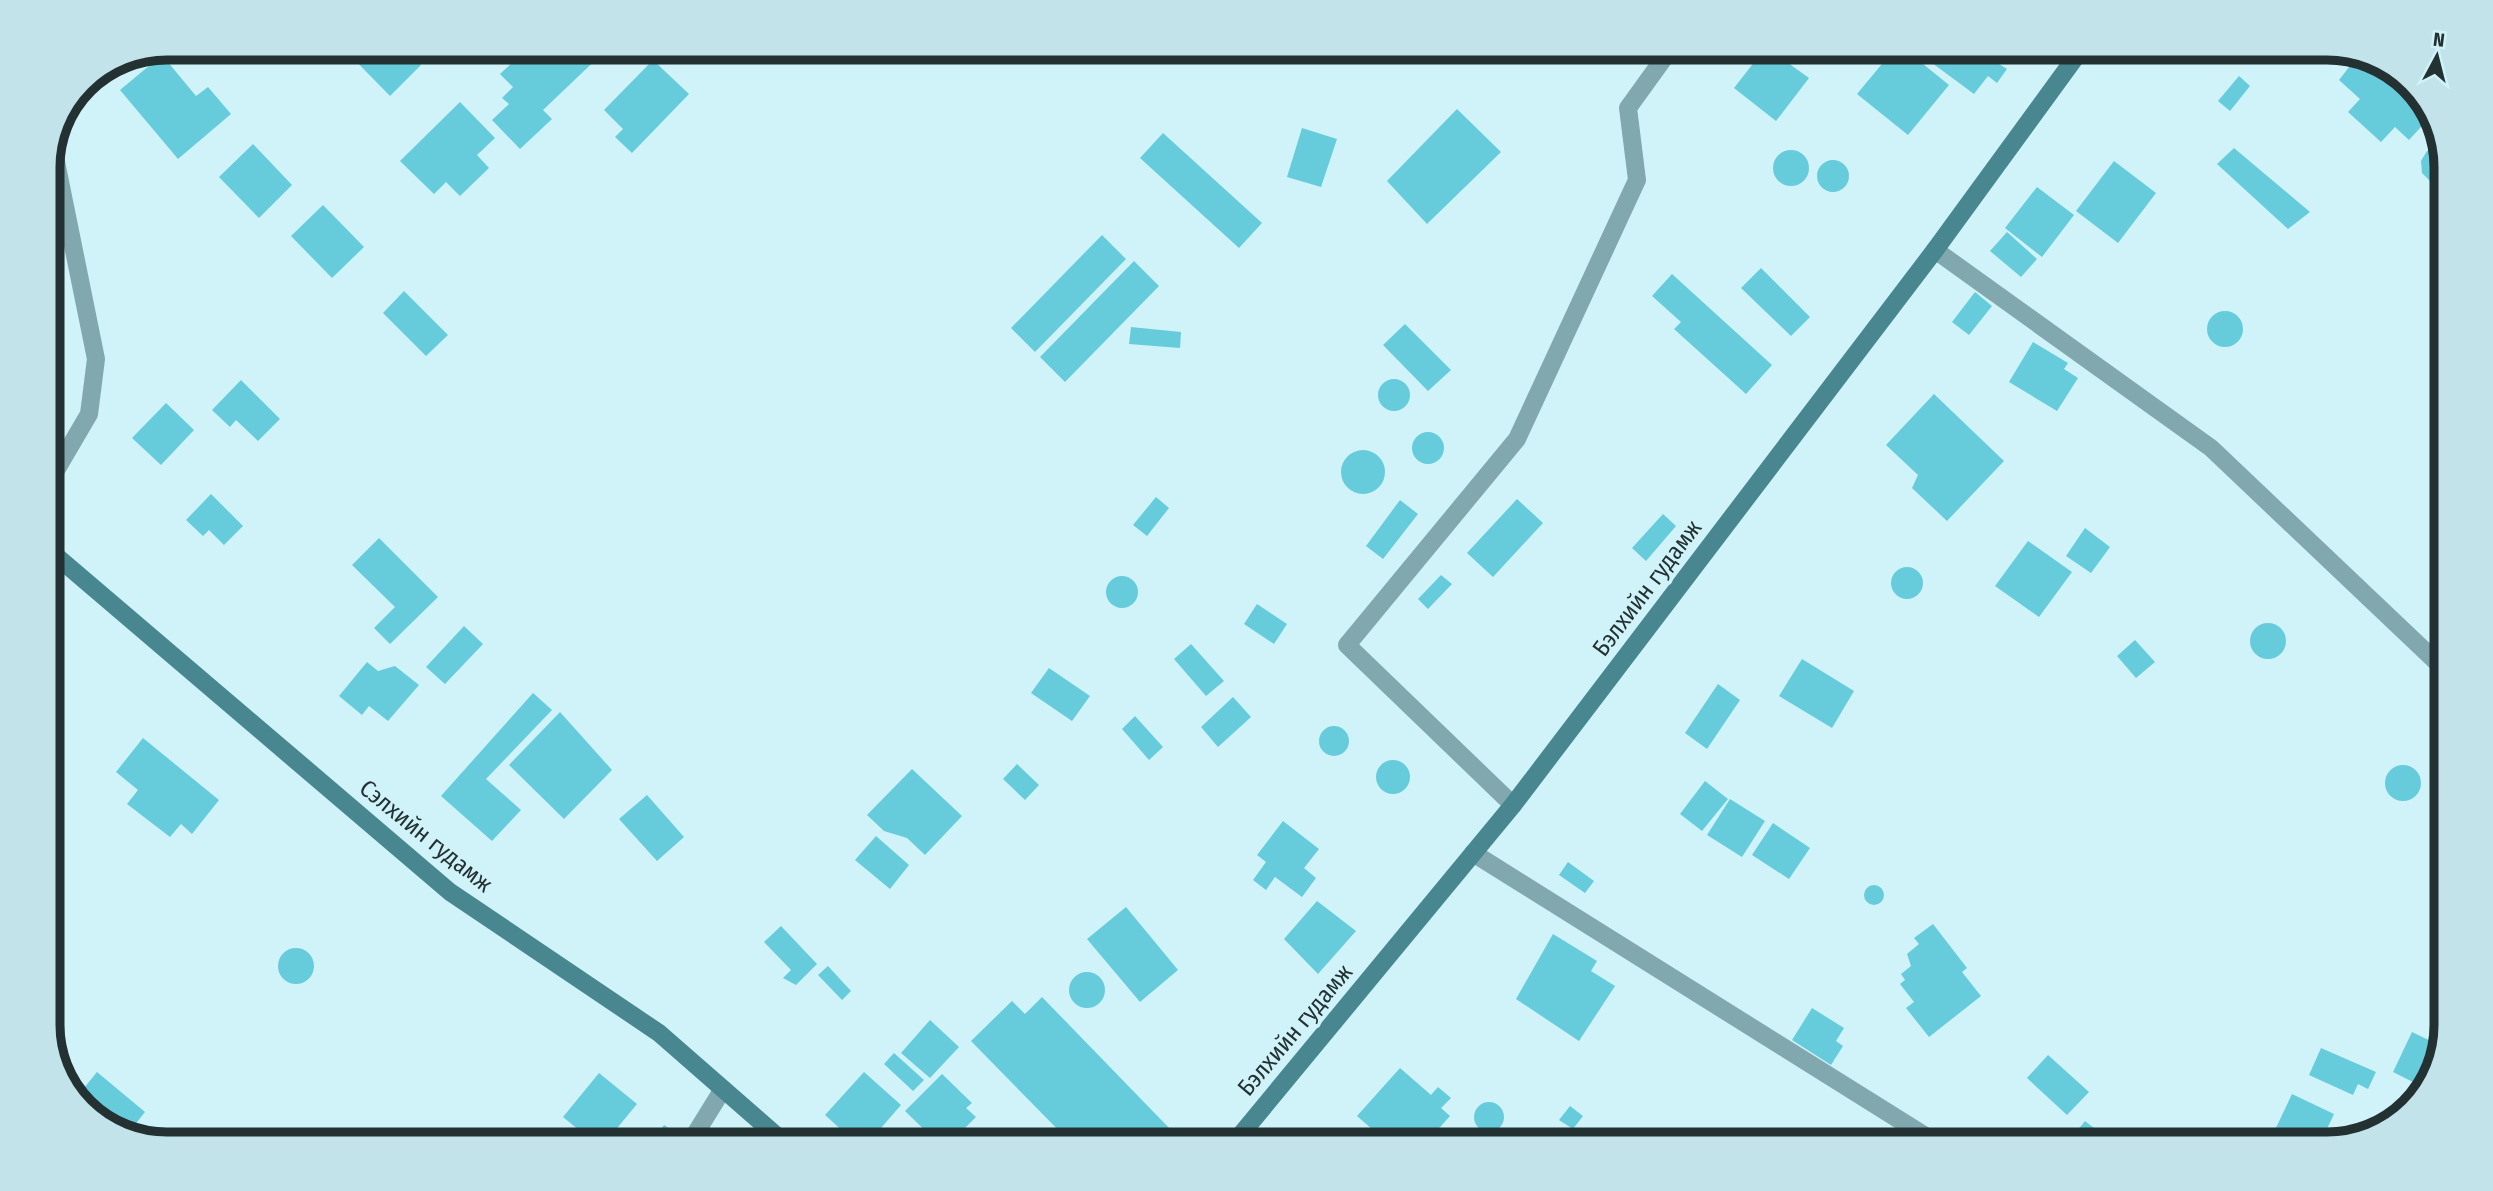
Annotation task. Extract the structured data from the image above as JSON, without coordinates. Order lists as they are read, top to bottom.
{
  "streets": {
    "main road": ["Бэлхийн гудамж", "Сэлхийн гудамж"]
  },
  "north": "top"
}
